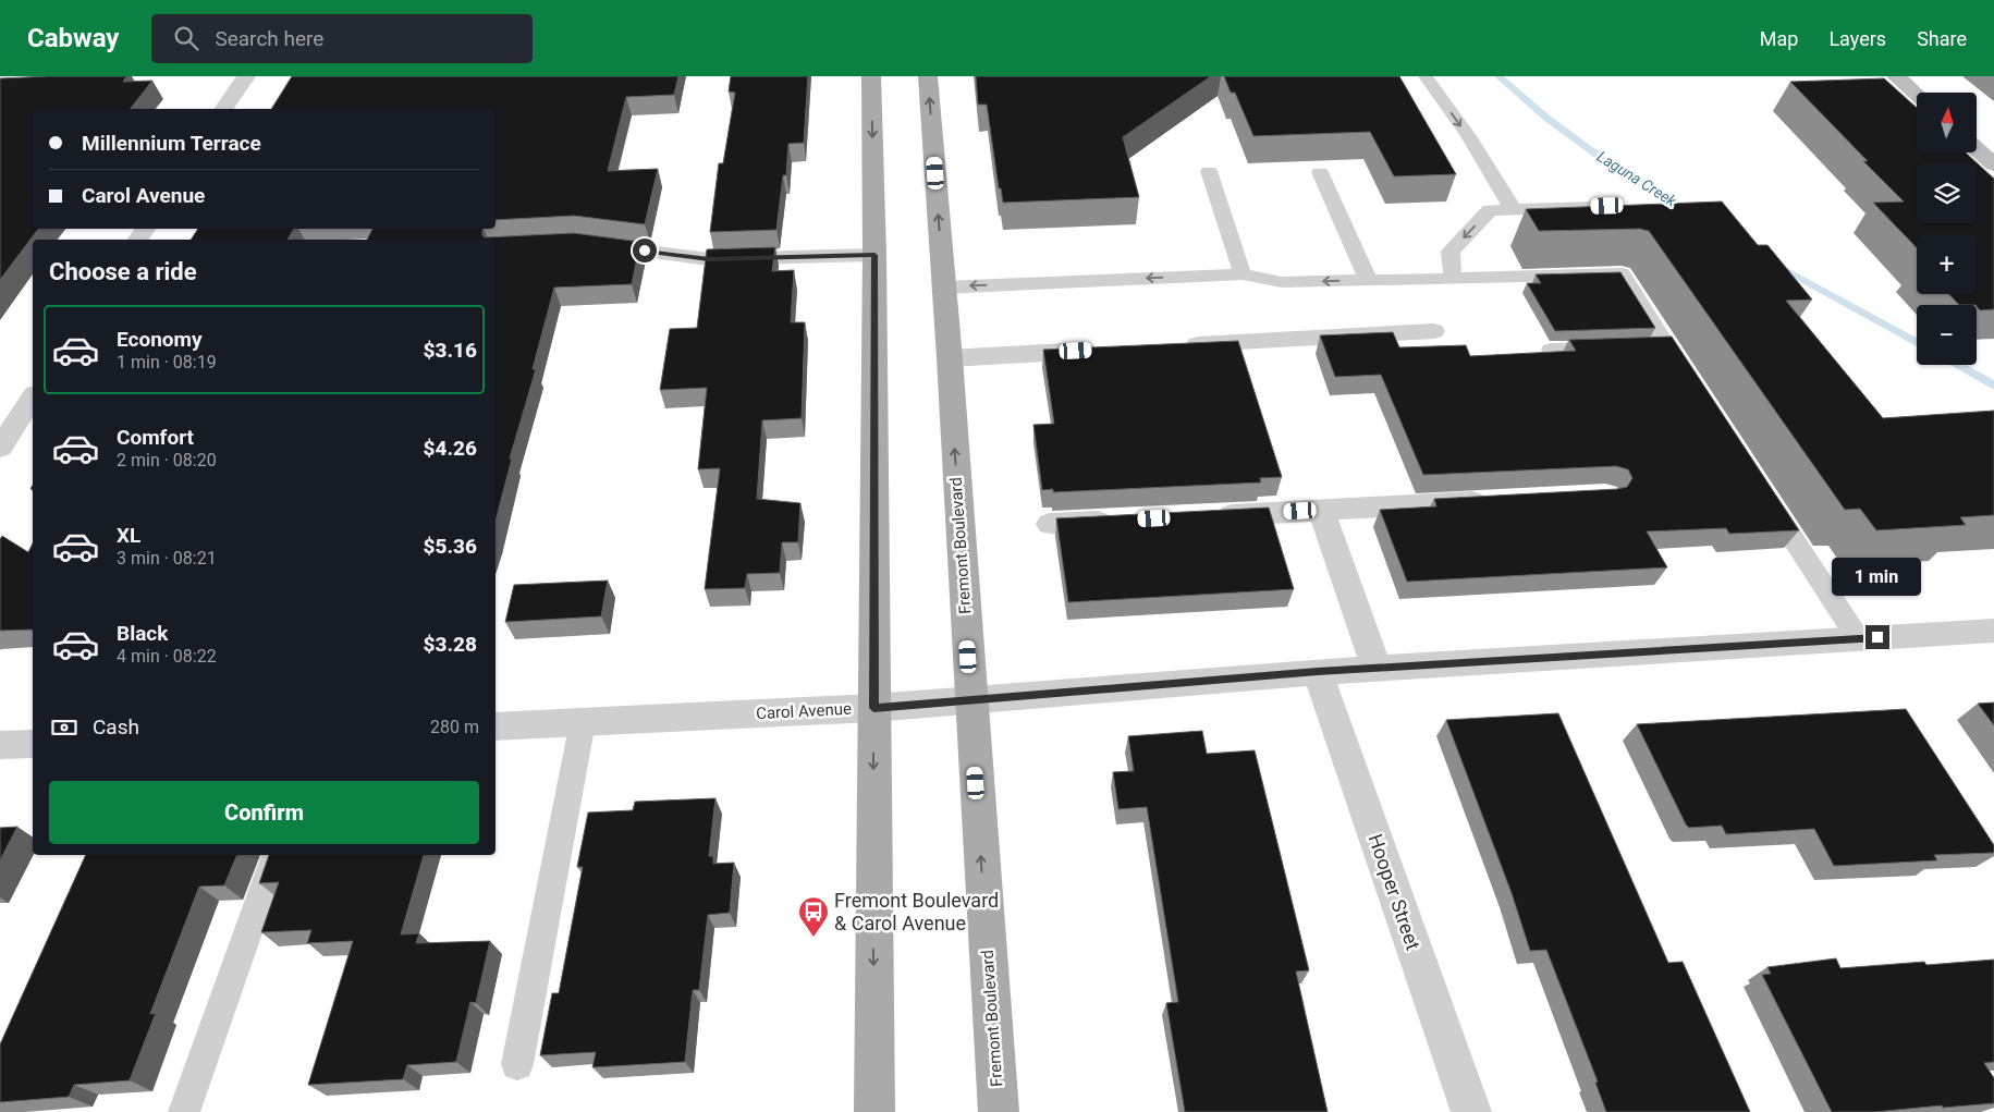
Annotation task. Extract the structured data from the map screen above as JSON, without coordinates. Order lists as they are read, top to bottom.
{
  "streets": {
    "main road": ["Fremont Boulevard"],
    "street": ["Carol Avenue", "Hooper Street"]
  },
  "crossings": [
    ["Fremont Boulevard", "Carol Avenue"],
    ["Carol Avenue", "Hooper Street"]
  ],
  "water": ["Laguna Creek"],
  "places": {
    "bus stop": ["Fremont Boulevard & Carol Avenue"]
  },
  "north": "top",
  "page": {
    "header": "Cabway",
    "search": "Search here",
    "nav": ["Map", "Layers", "Share"],
    "map_buttons": ["+", "−"],
    "banner": ["Millennium Terrace", "Carol Avenue"],
    "heading": "Choose a ride",
    "list": [
      {
        "name": "Economy",
        "note": "1 min · 08:19",
        "value": "$3.16"
      },
      {
        "name": "Comfort",
        "note": "2 min · 08:20",
        "value": "$4.26"
      },
      {
        "name": "XL",
        "note": "3 min · 08:21",
        "value": "$5.36"
      },
      {
        "name": "Black",
        "note": "4 min · 08:22",
        "value": "$3.28"
      }
    ],
    "bubble": "1 min",
    "pay": ["Cash", "280 m"],
    "buttons": "Confirm"
  }
}
